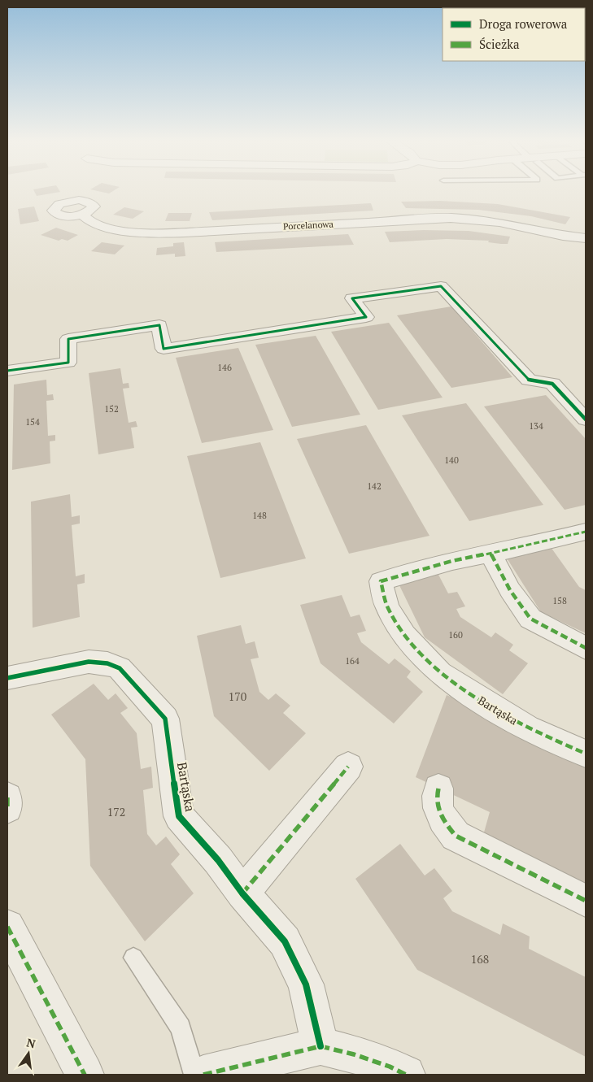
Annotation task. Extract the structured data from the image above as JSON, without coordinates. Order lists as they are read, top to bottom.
{
  "streets": {
    "street": ["Porcelanowa", "Bartąska"]
  },
  "house_numbers": [
    "146",
    "152",
    "154",
    "134",
    "140",
    "142",
    "148",
    "158",
    "160",
    "164",
    "170",
    "172",
    "168"
  ],
  "legend": ["Droga rowerowa", "Ścieżka"],
  "north": "top"
}
